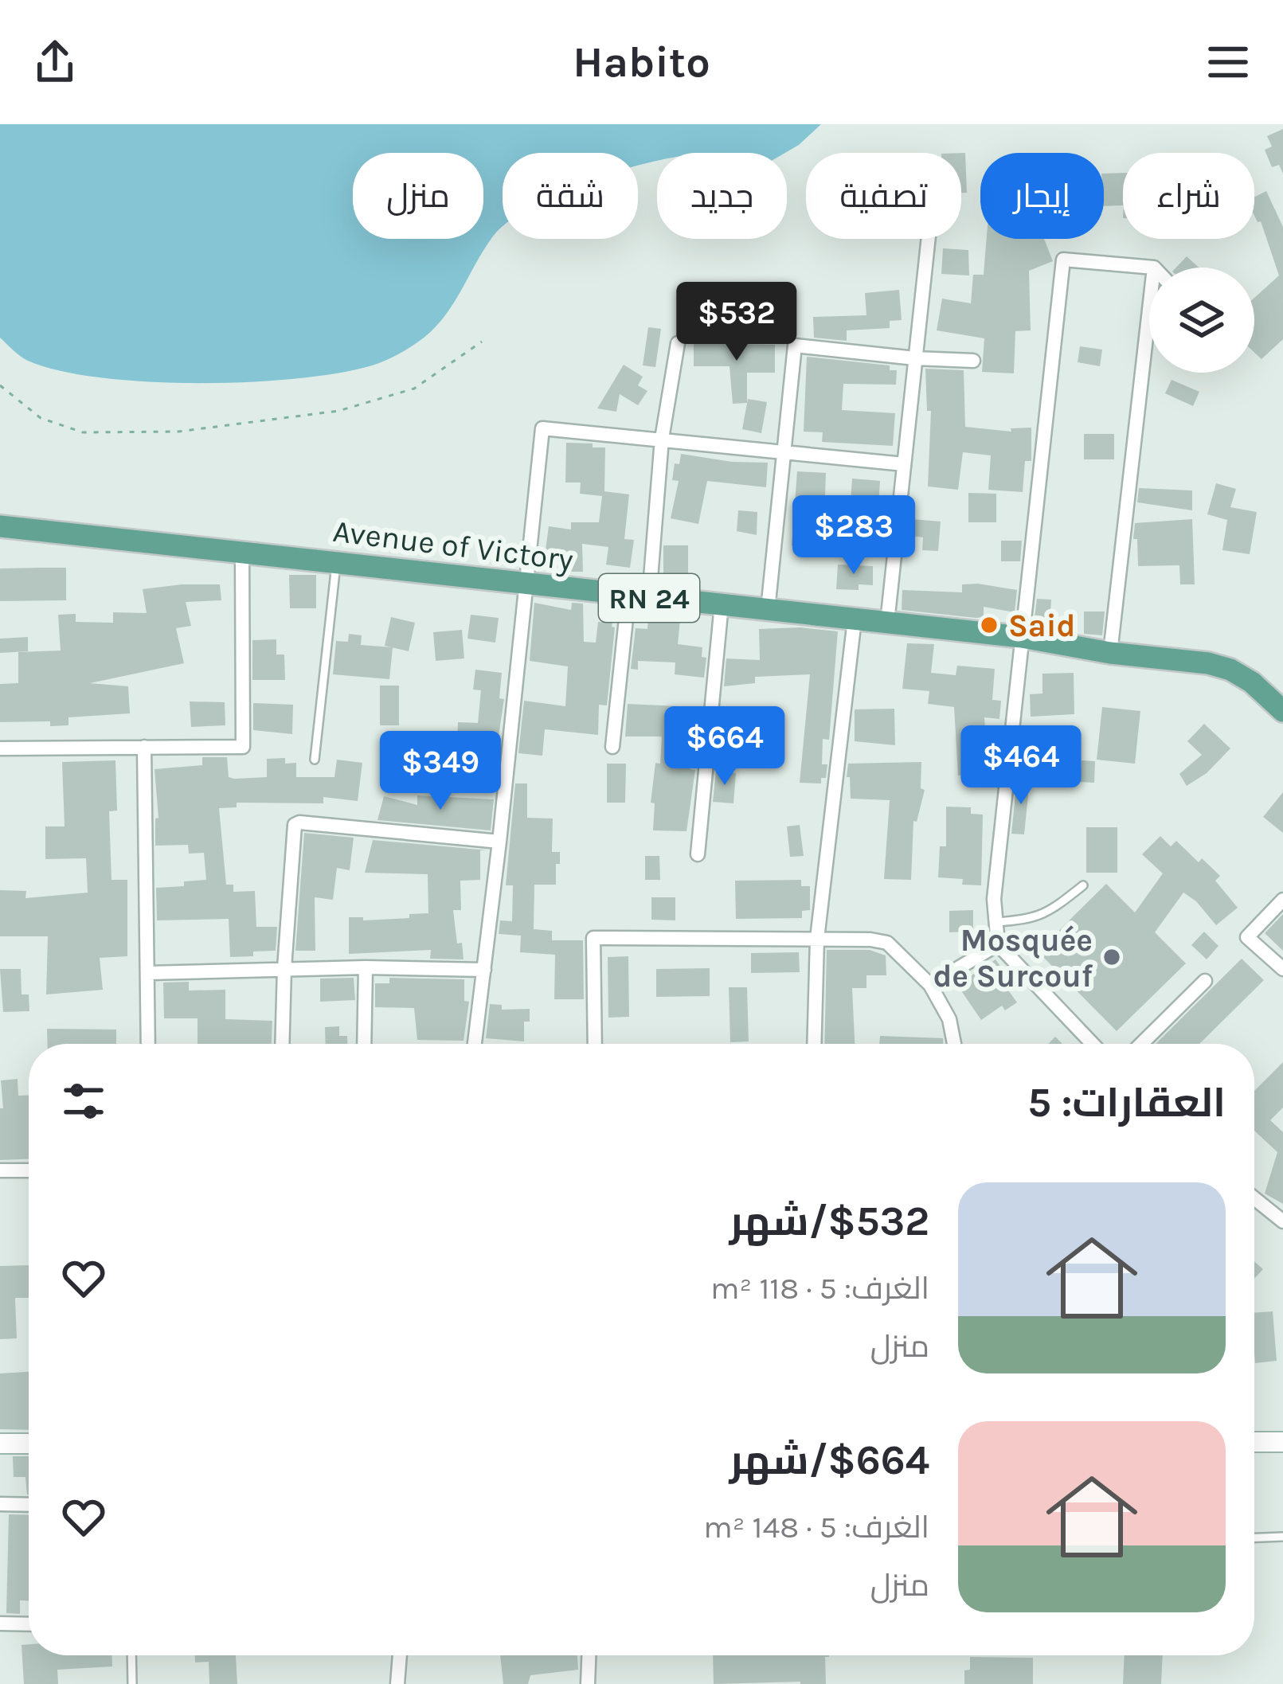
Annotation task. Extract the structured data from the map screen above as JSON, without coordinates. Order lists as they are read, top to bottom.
{
  "streets": {
    "main road": ["Avenue of Victory", "RN 24"]
  },
  "places": ["Said", "Mosquée de Surcouf"],
  "page": {
    "header": "Habito",
    "chip": [
      "شراء",
      "إيجار",
      "تصفية",
      "جديد",
      "شقة",
      "منزل"
    ],
    "price": [
      "$532",
      "$283",
      "$664",
      "$464",
      "$349"
    ],
    "heading": "العقارات: 5",
    "list": [
      {
        "name": "$532/شهر",
        "note": "الغرف: 5 · 118 m² · منزل"
      },
      {
        "name": "$664/شهر",
        "note": "الغرف: 5 · 148 m² · منزل"
      }
    ]
  }
}
